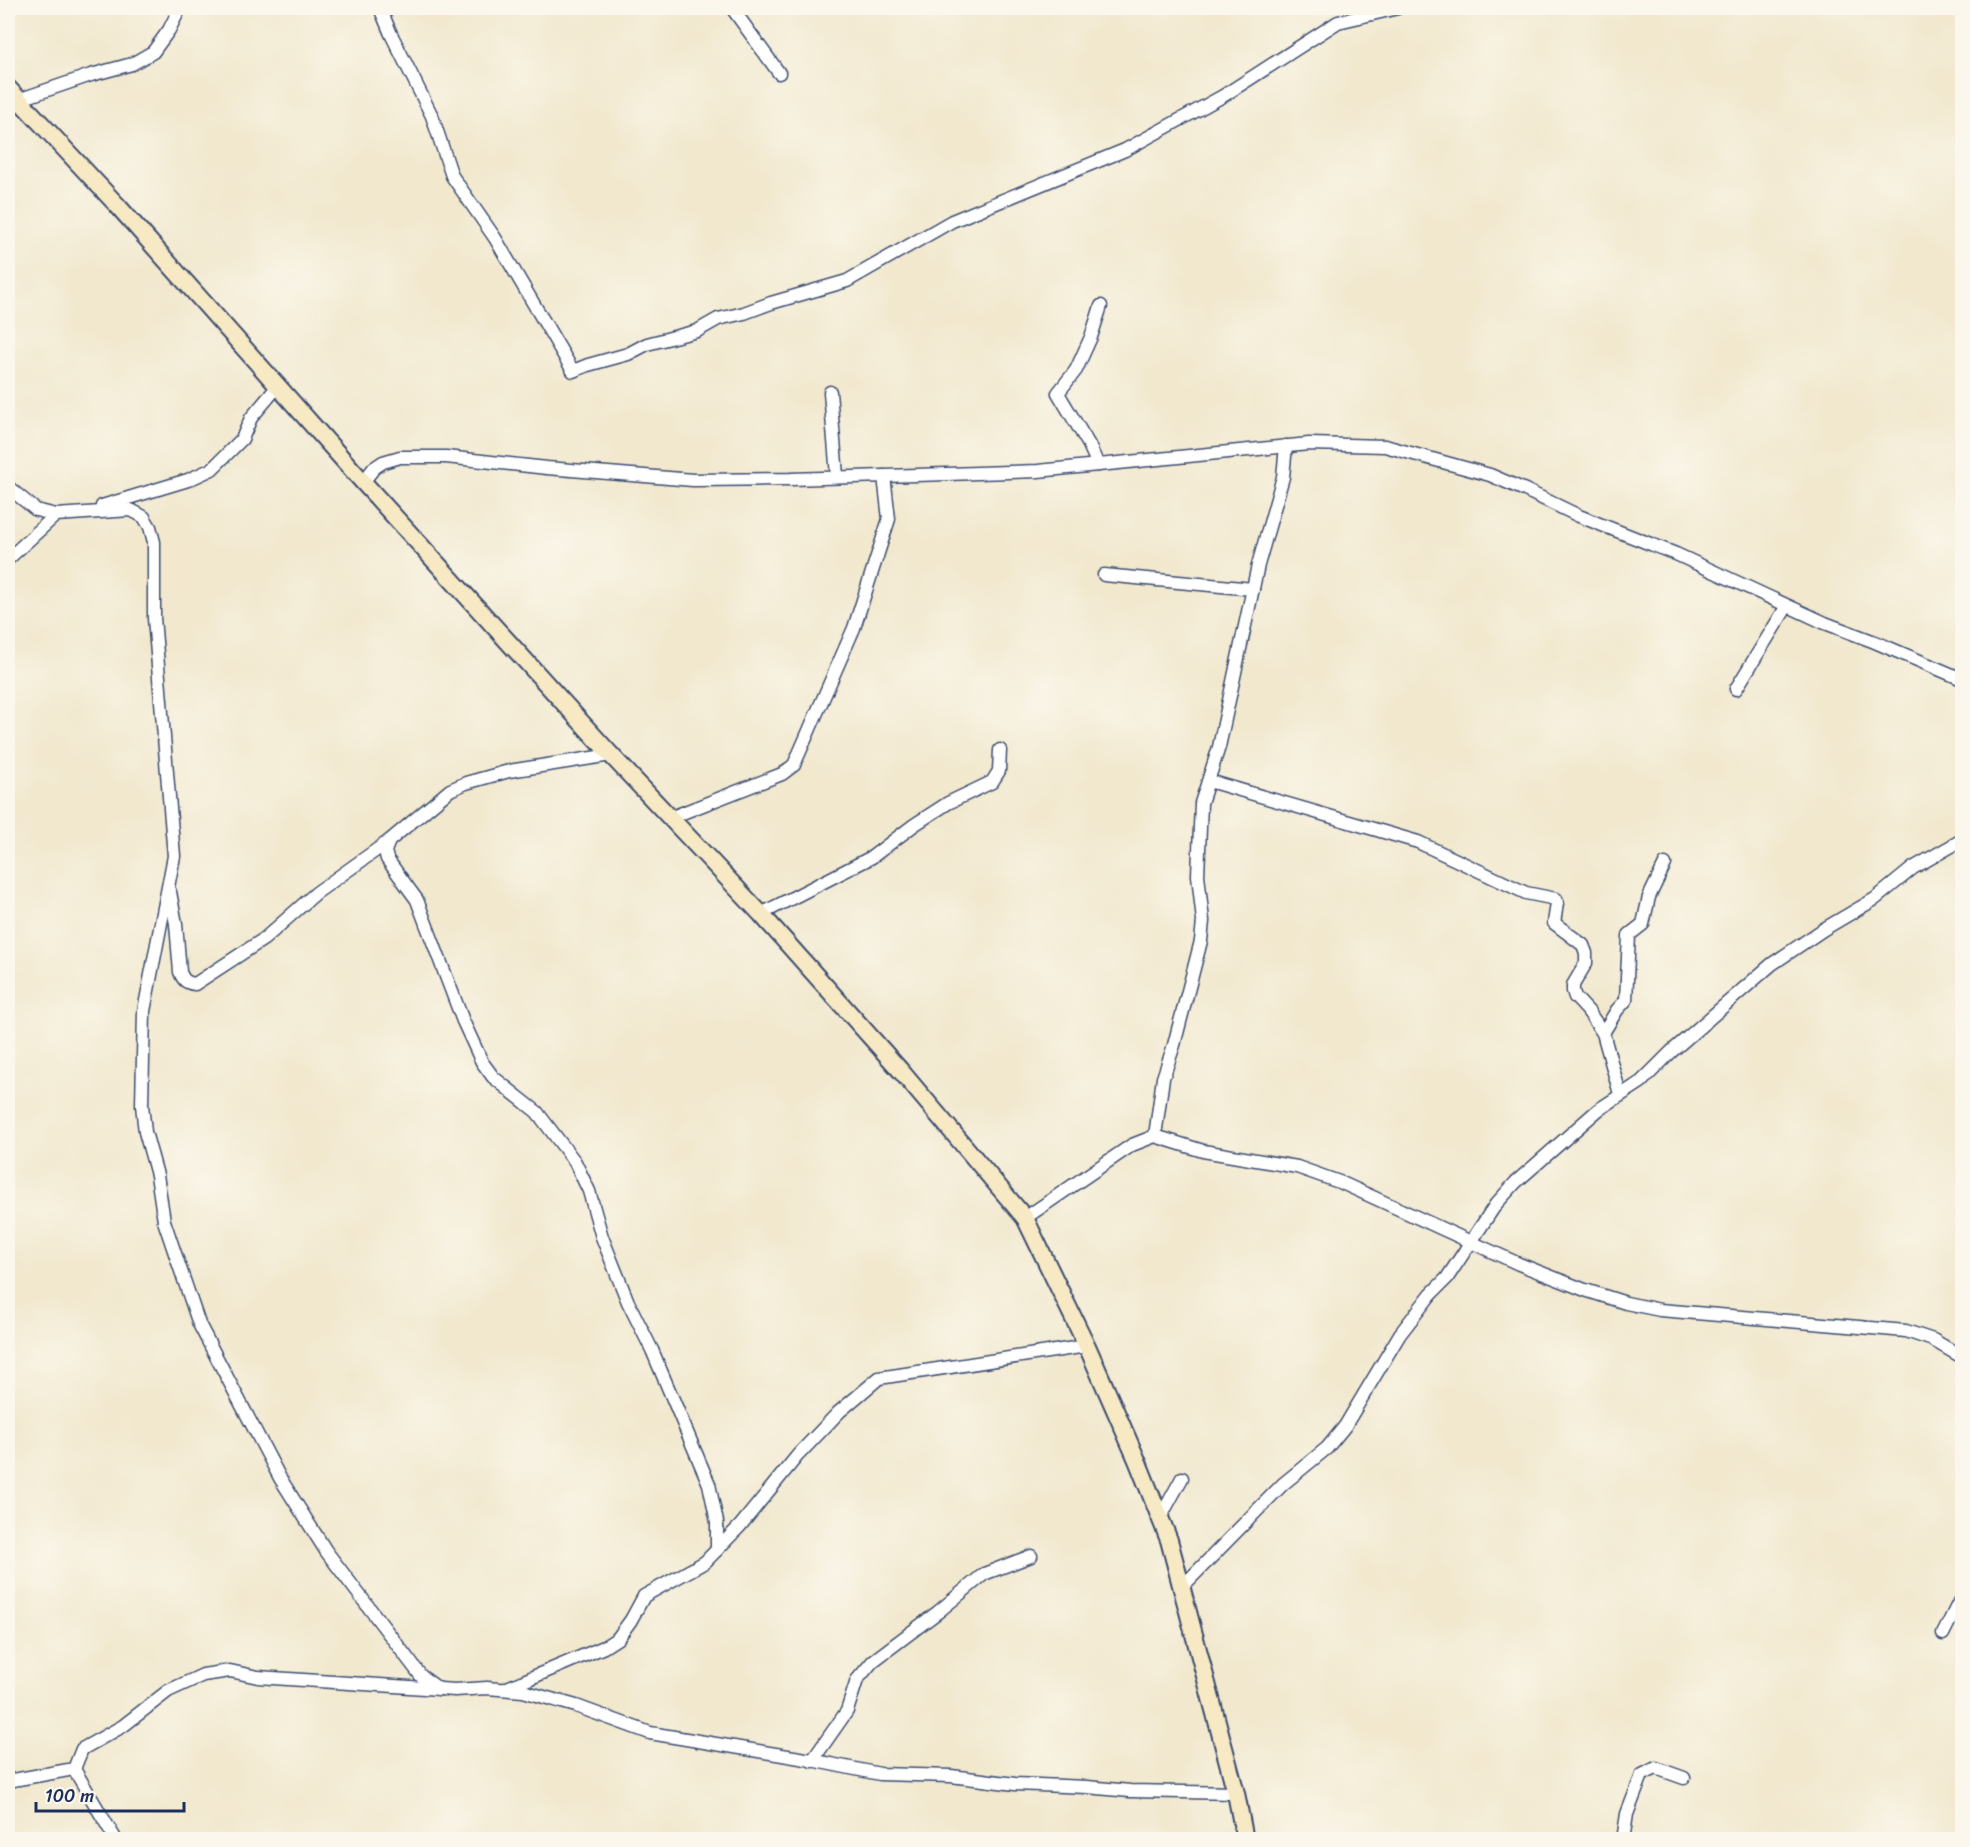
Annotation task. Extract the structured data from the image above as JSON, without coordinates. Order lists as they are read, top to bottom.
{
  "scale_bar": "100 m"
}
